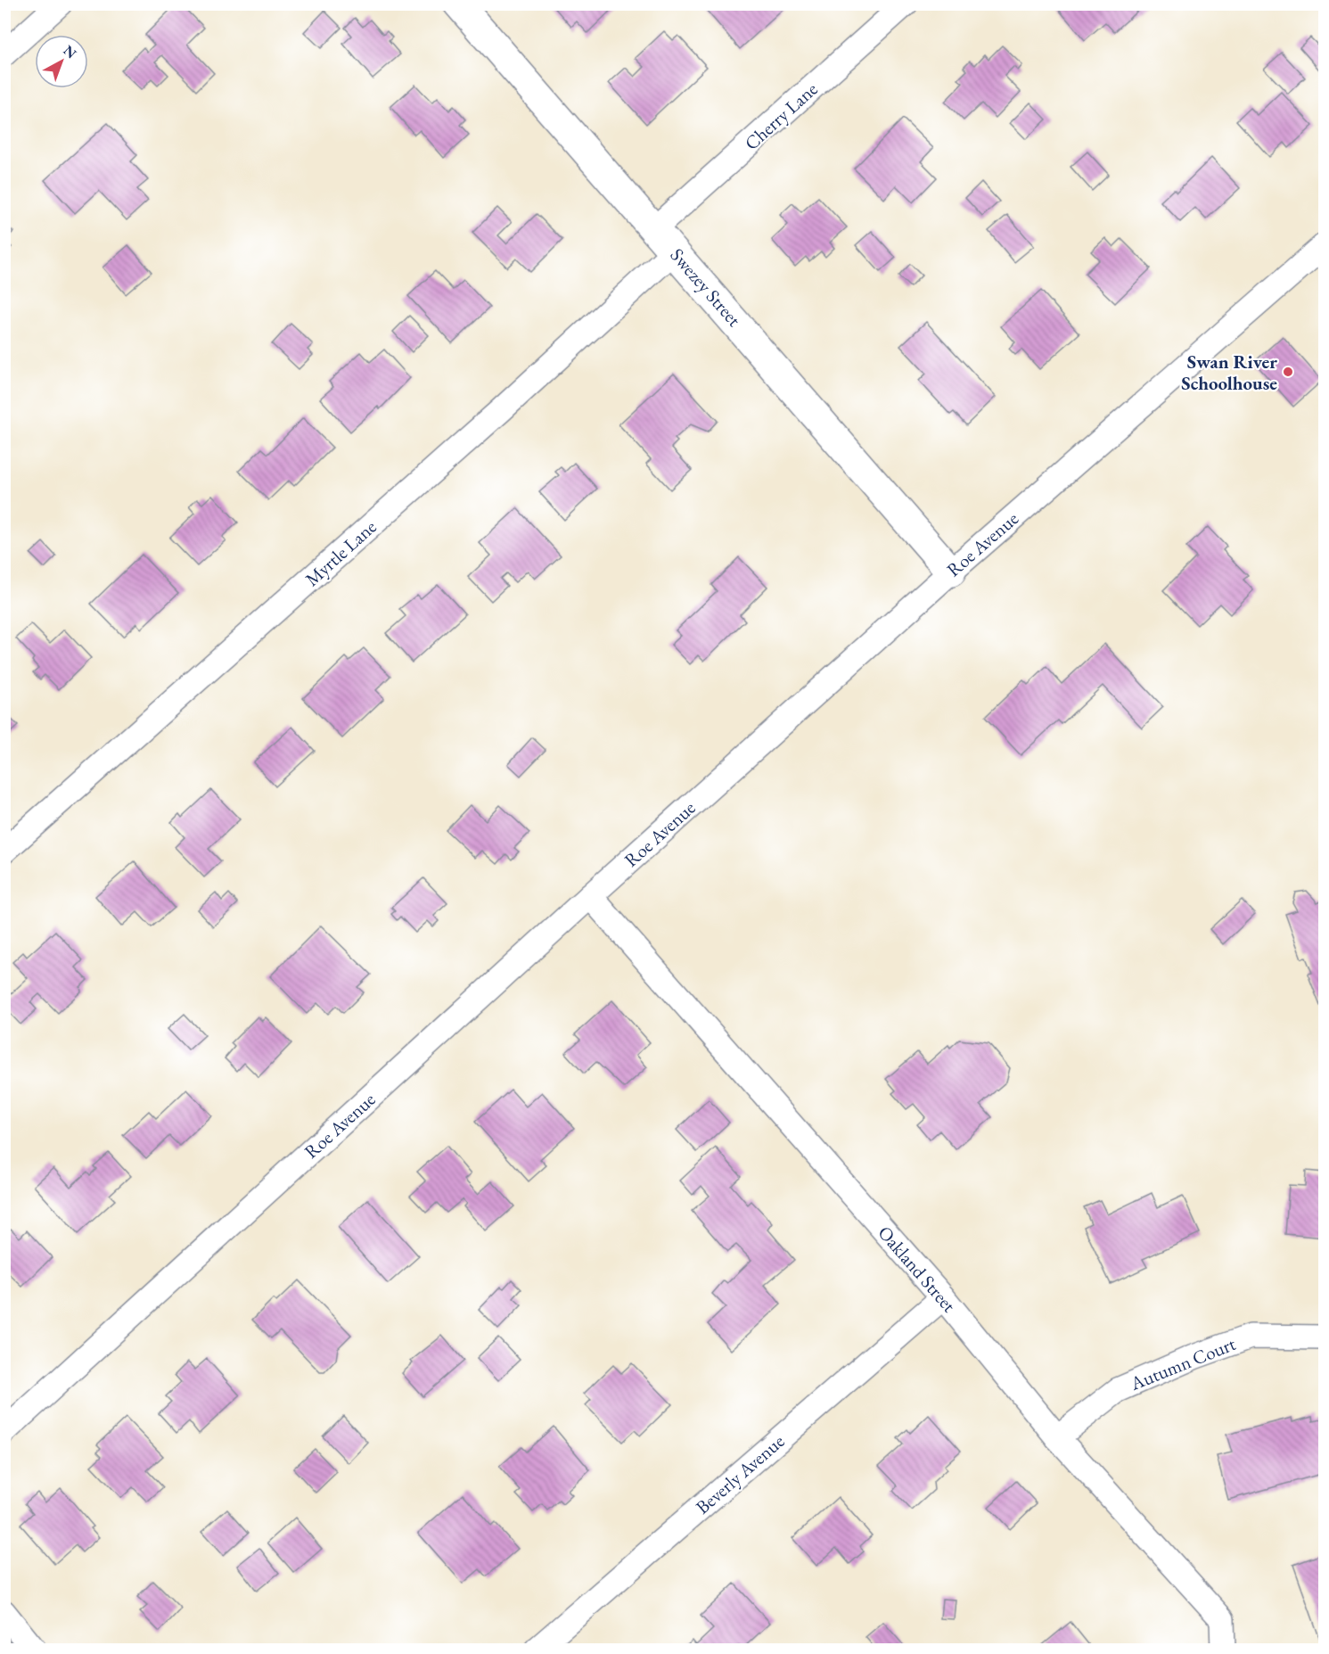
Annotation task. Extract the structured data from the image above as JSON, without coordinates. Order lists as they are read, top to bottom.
{
  "streets": {
    "street": [
      "Cherry Lane",
      "Swezey Street",
      "Roe Avenue",
      "Myrtle Lane",
      "Oakland Street",
      "Autumn Court",
      "Beverly Avenue"
    ]
  },
  "crossings": [
    ["Cherry Lane", "Swezey Street"],
    ["Swezey Street", "Roe Avenue"],
    ["Swezey Street", "Myrtle Lane"],
    ["Roe Avenue", "Oakland Street"],
    ["Oakland Street", "Autumn Court"],
    ["Oakland Street", "Beverly Avenue"]
  ],
  "places": ["Swan River Schoolhouse"],
  "north": "top right"
}
